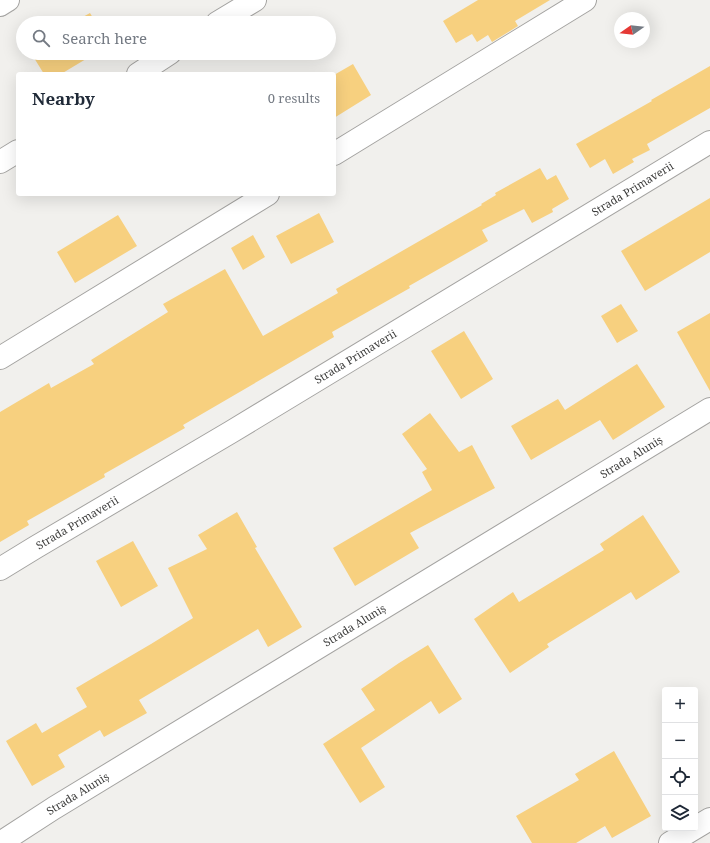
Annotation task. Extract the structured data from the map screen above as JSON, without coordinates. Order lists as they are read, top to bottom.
{
  "streets": {
    "street": ["Strada Primaverii", "Strada Aluniș"]
  },
  "north": "left",
  "page": {
    "search": "Search here",
    "heading": ["Nearby", "0 results"],
    "map_buttons": ["+", "−"]
  }
}
